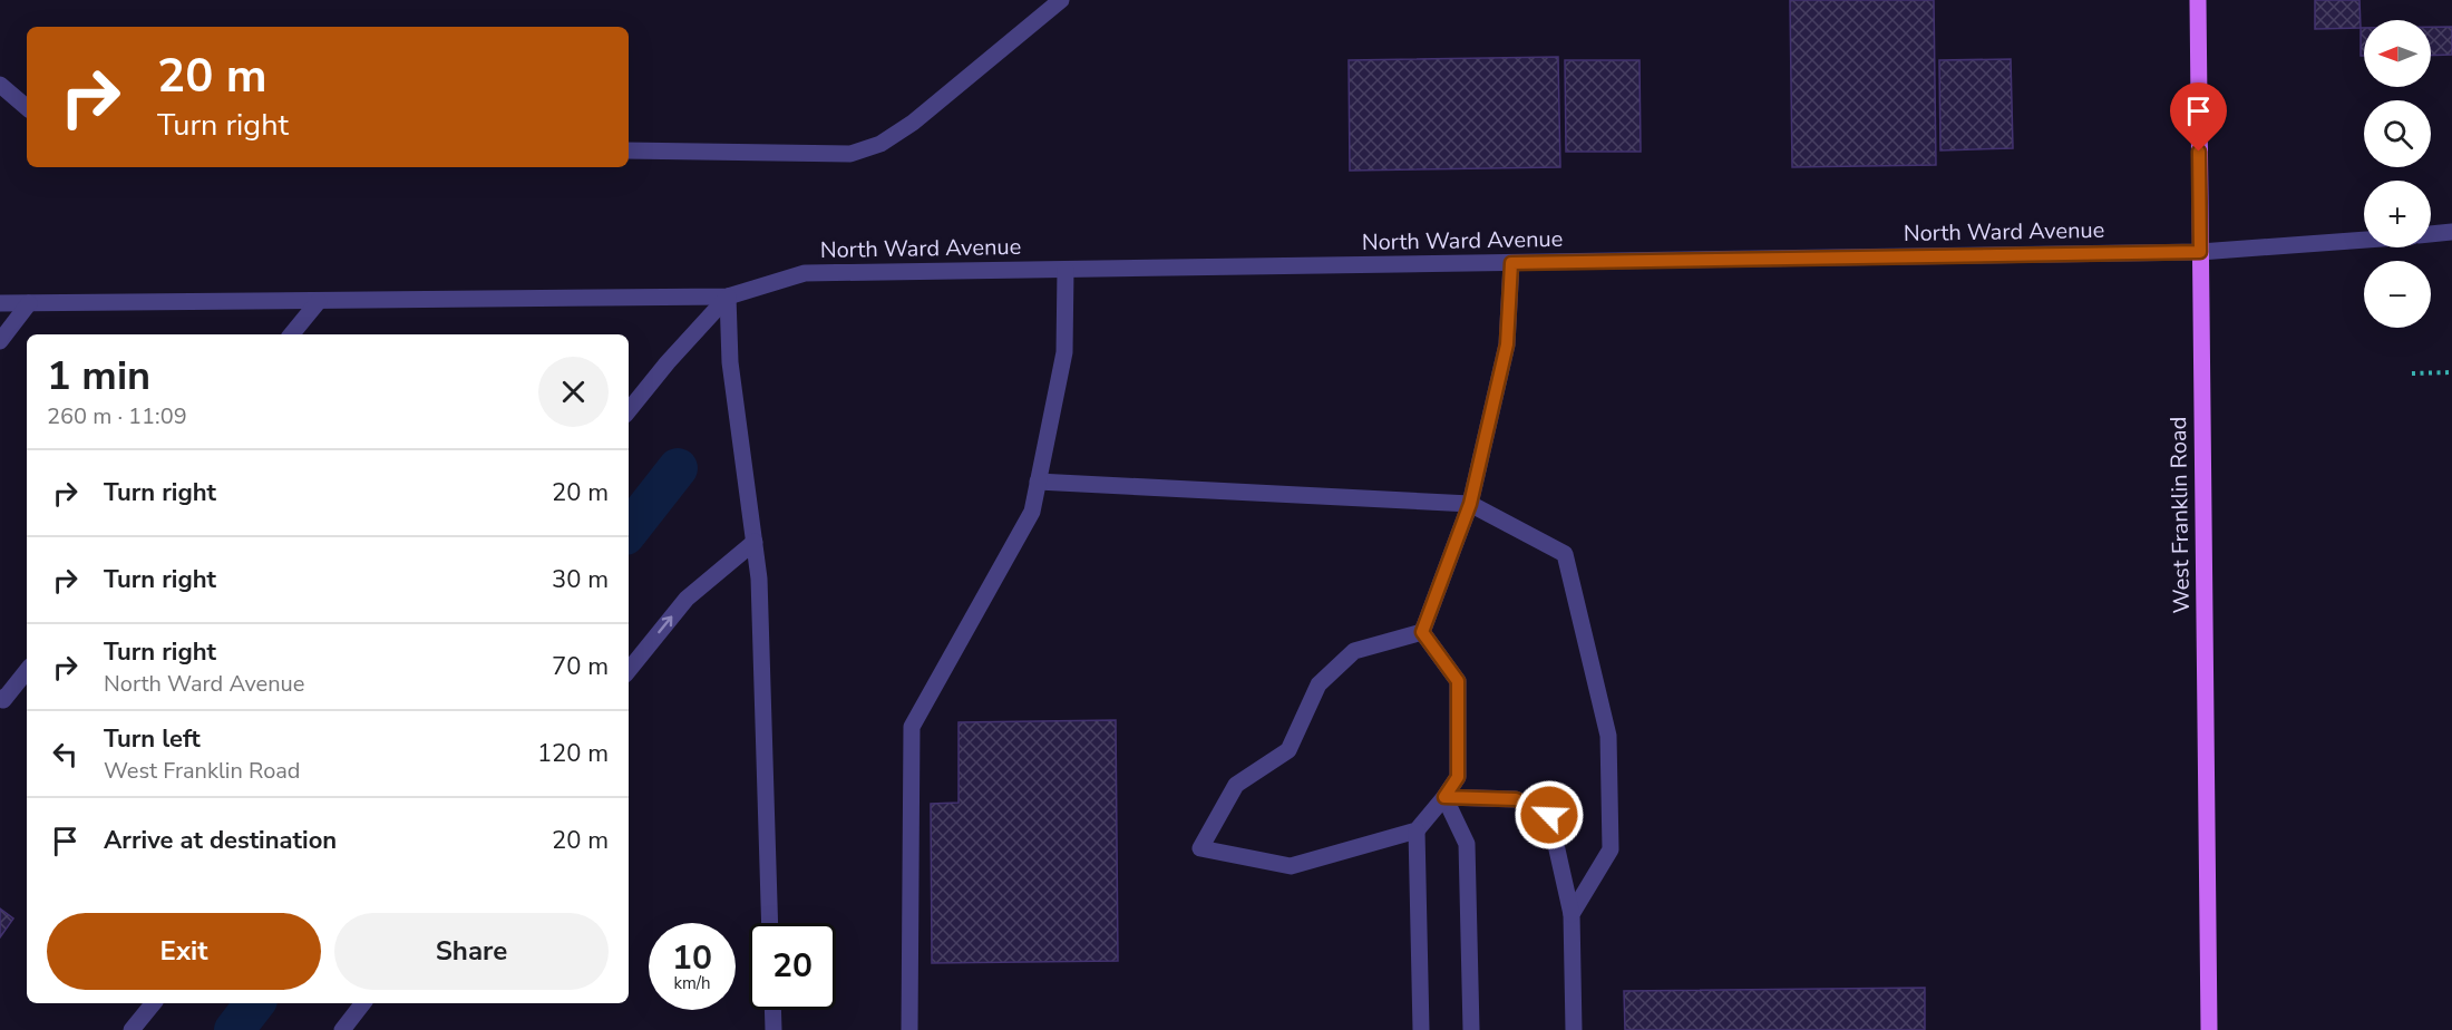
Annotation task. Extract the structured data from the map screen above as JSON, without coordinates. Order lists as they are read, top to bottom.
{
  "streets": {
    "main road": ["West Franklin Road"],
    "street": ["North Ward Avenue"]
  },
  "crossings": [
    ["North Ward Avenue", "West Franklin Road"]
  ],
  "north": "left",
  "page": {
    "map_buttons": ["+", "−"],
    "turn": ["20 m", "Turn right"],
    "heading": ["1 min", "260 m · 11:09"],
    "list": [
      {
        "name": "Turn right",
        "value": "20 m"
      },
      {
        "name": "Turn right",
        "value": "30 m"
      },
      {
        "name": "Turn right",
        "note": "North Ward Avenue",
        "value": "70 m"
      },
      {
        "name": "Turn left",
        "note": "West Franklin Road",
        "value": "120 m"
      },
      {
        "name": "Arrive at destination",
        "value": "20 m"
      }
    ],
    "buttons": ["Exit", "Share"],
    "speed": "10 km/h",
    "limit": "20"
  }
}
